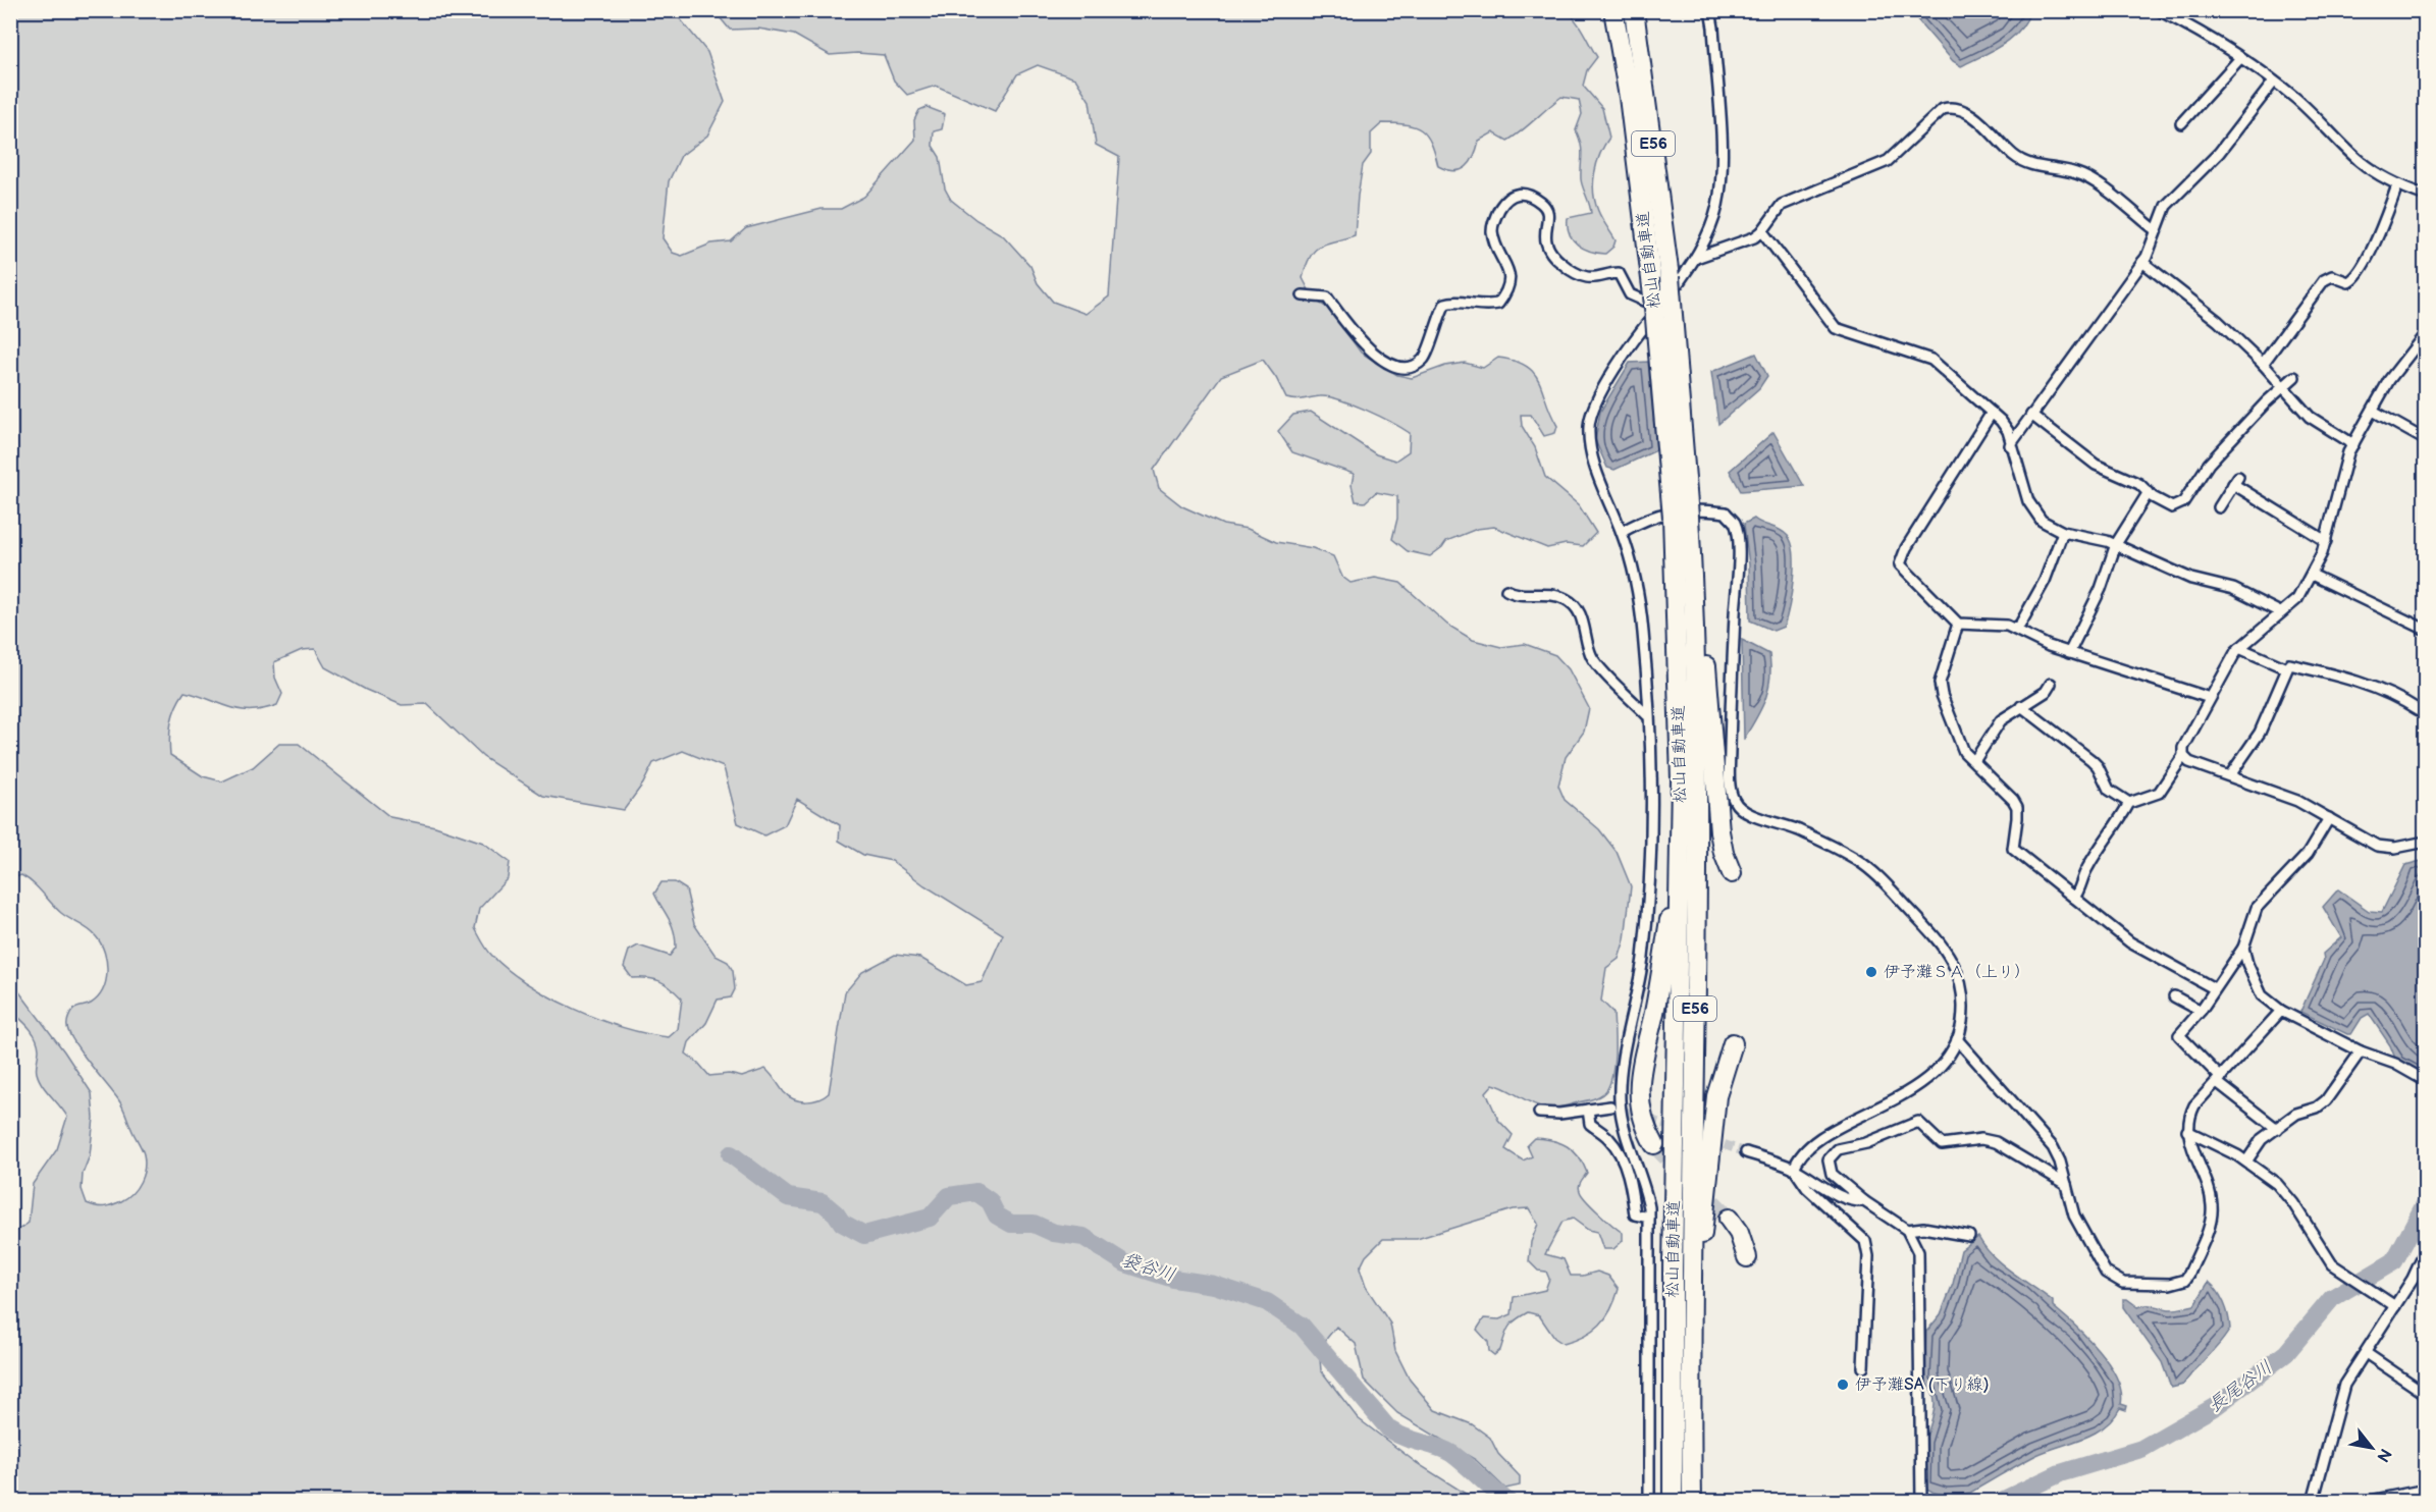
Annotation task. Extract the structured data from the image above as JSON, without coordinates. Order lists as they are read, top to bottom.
{
  "streets": {
    "highway": ["E56", "松山自動車道"]
  },
  "water": ["袋谷川", "長尾谷川"],
  "places": ["伊予灘ＳＡ（上り）", "伊予灘SA (下り線)"],
  "north": "bottom right"
}
